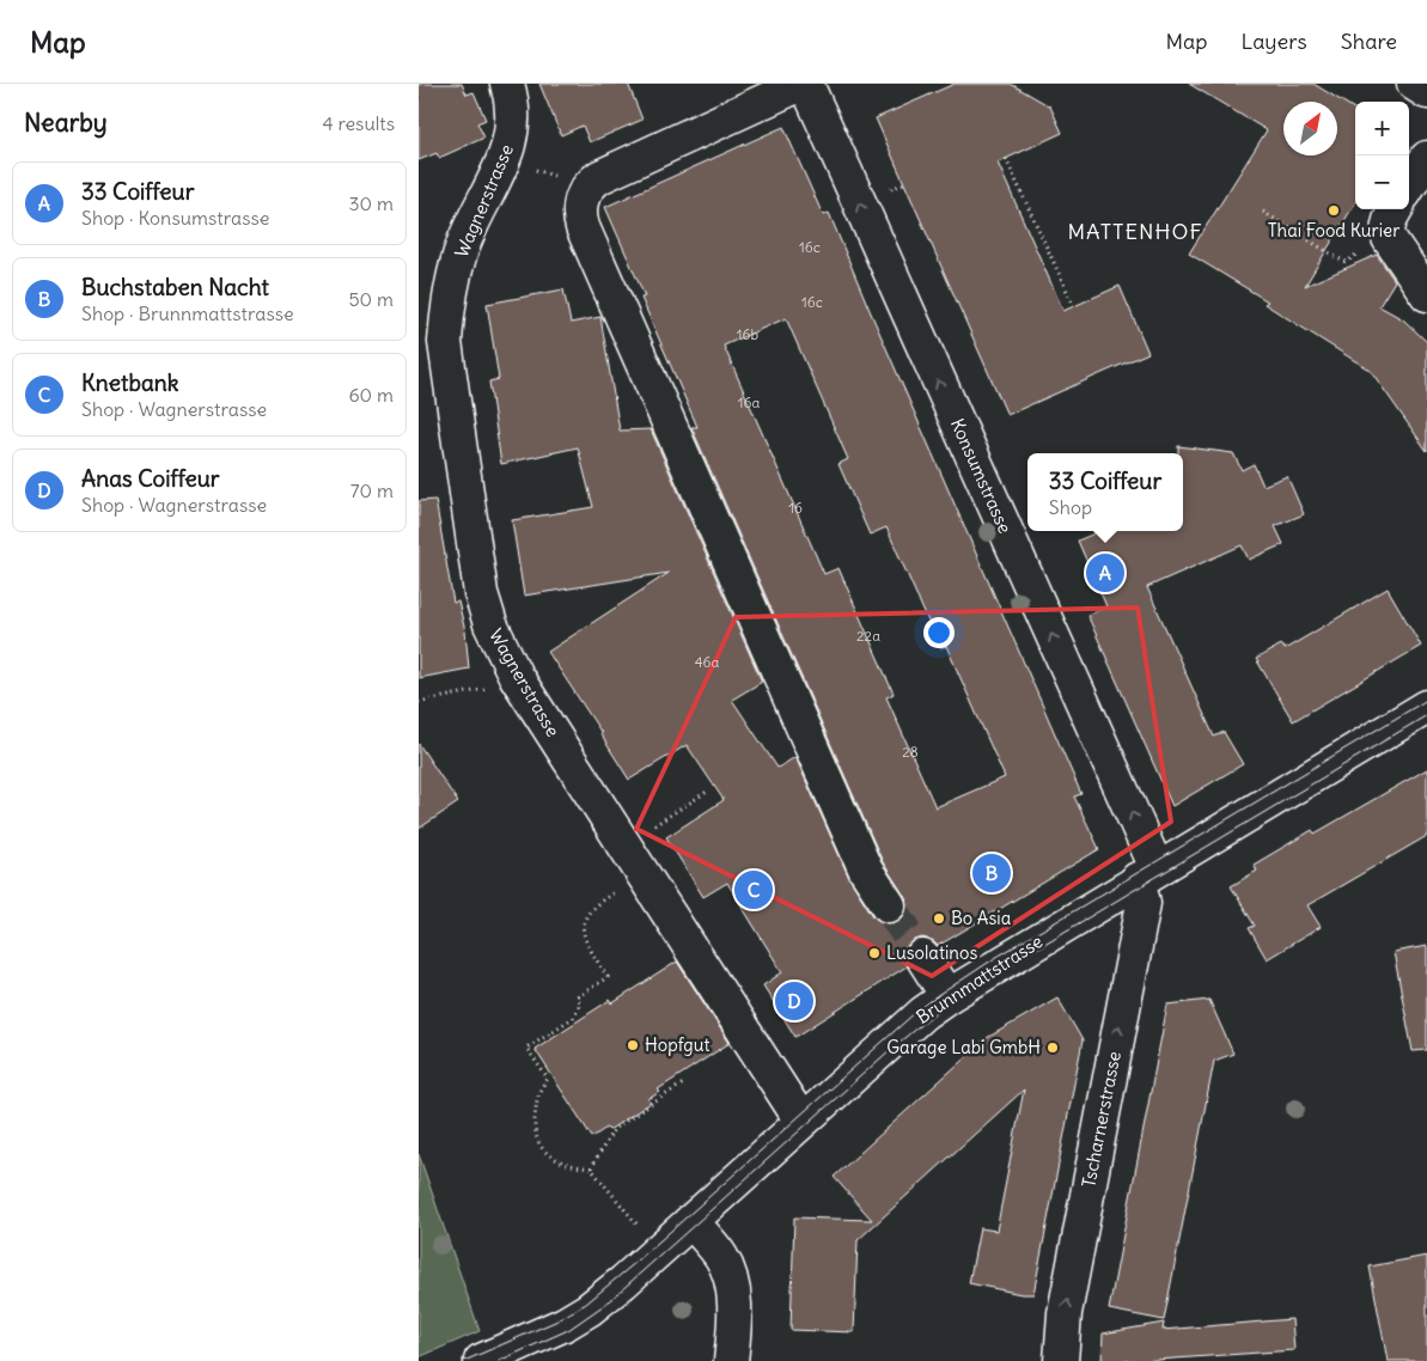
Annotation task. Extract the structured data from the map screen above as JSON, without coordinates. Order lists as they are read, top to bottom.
{
  "streets": {
    "street": [
      "Wagnerstrasse",
      "Konsumstrasse",
      "Brunnmattstrasse",
      "Tscharnerstrasse"
    ]
  },
  "crossings": [
    ["Wagnerstrasse", "Brunnmattstrasse"],
    ["Konsumstrasse", "Brunnmattstrasse"],
    ["Konsumstrasse", "Tscharnerstrasse"],
    ["Brunnmattstrasse", "Tscharnerstrasse"]
  ],
  "one_way": ["Konsumstrasse", "Tscharnerstrasse"],
  "districts": ["MATTENHOF"],
  "places": [
    "Thai Food Kurier",
    "Bo Asia",
    "Lusolatinos",
    "Hopfgut",
    "Garage Labi GmbH"
  ],
  "house_numbers": [
    "16c",
    "16c",
    "16b",
    "16a",
    "16",
    "22a",
    "46a",
    "28"
  ],
  "north": "top right",
  "page": {
    "header": "Map",
    "nav": ["Map", "Layers", "Share"],
    "heading": ["Nearby", "4 results"],
    "map_buttons": ["+", "−"],
    "list": [
      {
        "mark": "A",
        "name": "33 Coiffeur",
        "note": "Shop · Konsumstrasse",
        "value": "30 m"
      },
      {
        "mark": "B",
        "name": "Buchstaben Nacht",
        "note": "Shop · Brunnmattstrasse",
        "value": "50 m"
      },
      {
        "mark": "C",
        "name": "Knetbank",
        "note": "Shop · Wagnerstrasse",
        "value": "60 m"
      },
      {
        "mark": "D",
        "name": "Anas Coiffeur",
        "note": "Shop · Wagnerstrasse",
        "value": "70 m"
      }
    ],
    "popup": ["33 Coiffeur", "Shop"],
    "pins": [
      "A",
      "B",
      "C",
      "D"
    ]
  }
}
